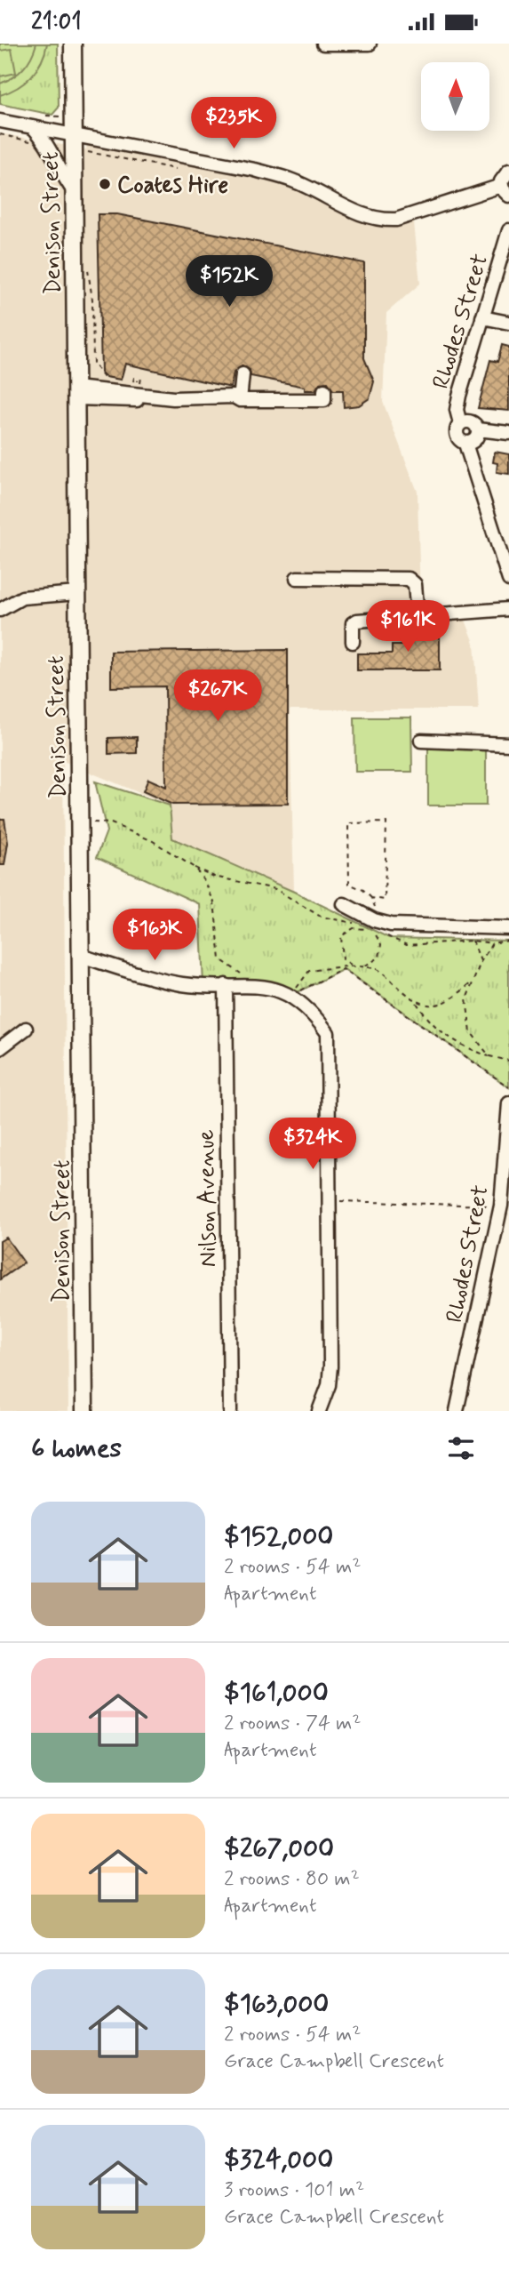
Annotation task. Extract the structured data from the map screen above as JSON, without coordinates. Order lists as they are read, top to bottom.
{
  "streets": {
    "main road": ["Denison Street"],
    "street": ["Rhodes Street", "Nilson Avenue"]
  },
  "places": ["Coates Hire"],
  "north": "top",
  "page": {
    "status": "21:01",
    "price": [
      "$235K",
      "$152K",
      "$161K",
      "$267K",
      "$163K",
      "$324K"
    ],
    "heading": "6 homes",
    "list": [
      {
        "name": "$152,000",
        "note": "2 rooms · 54 m² · Apartment"
      },
      {
        "name": "$161,000",
        "note": "2 rooms · 74 m² · Apartment"
      },
      {
        "name": "$267,000",
        "note": "2 rooms · 80 m² · Apartment"
      },
      {
        "name": "$163,000",
        "note": "2 rooms · 54 m² · Grace Campbell Crescent"
      },
      {
        "name": "$324,000",
        "note": "3 rooms · 101 m² · Grace Campbell Crescent"
      }
    ]
  }
}
